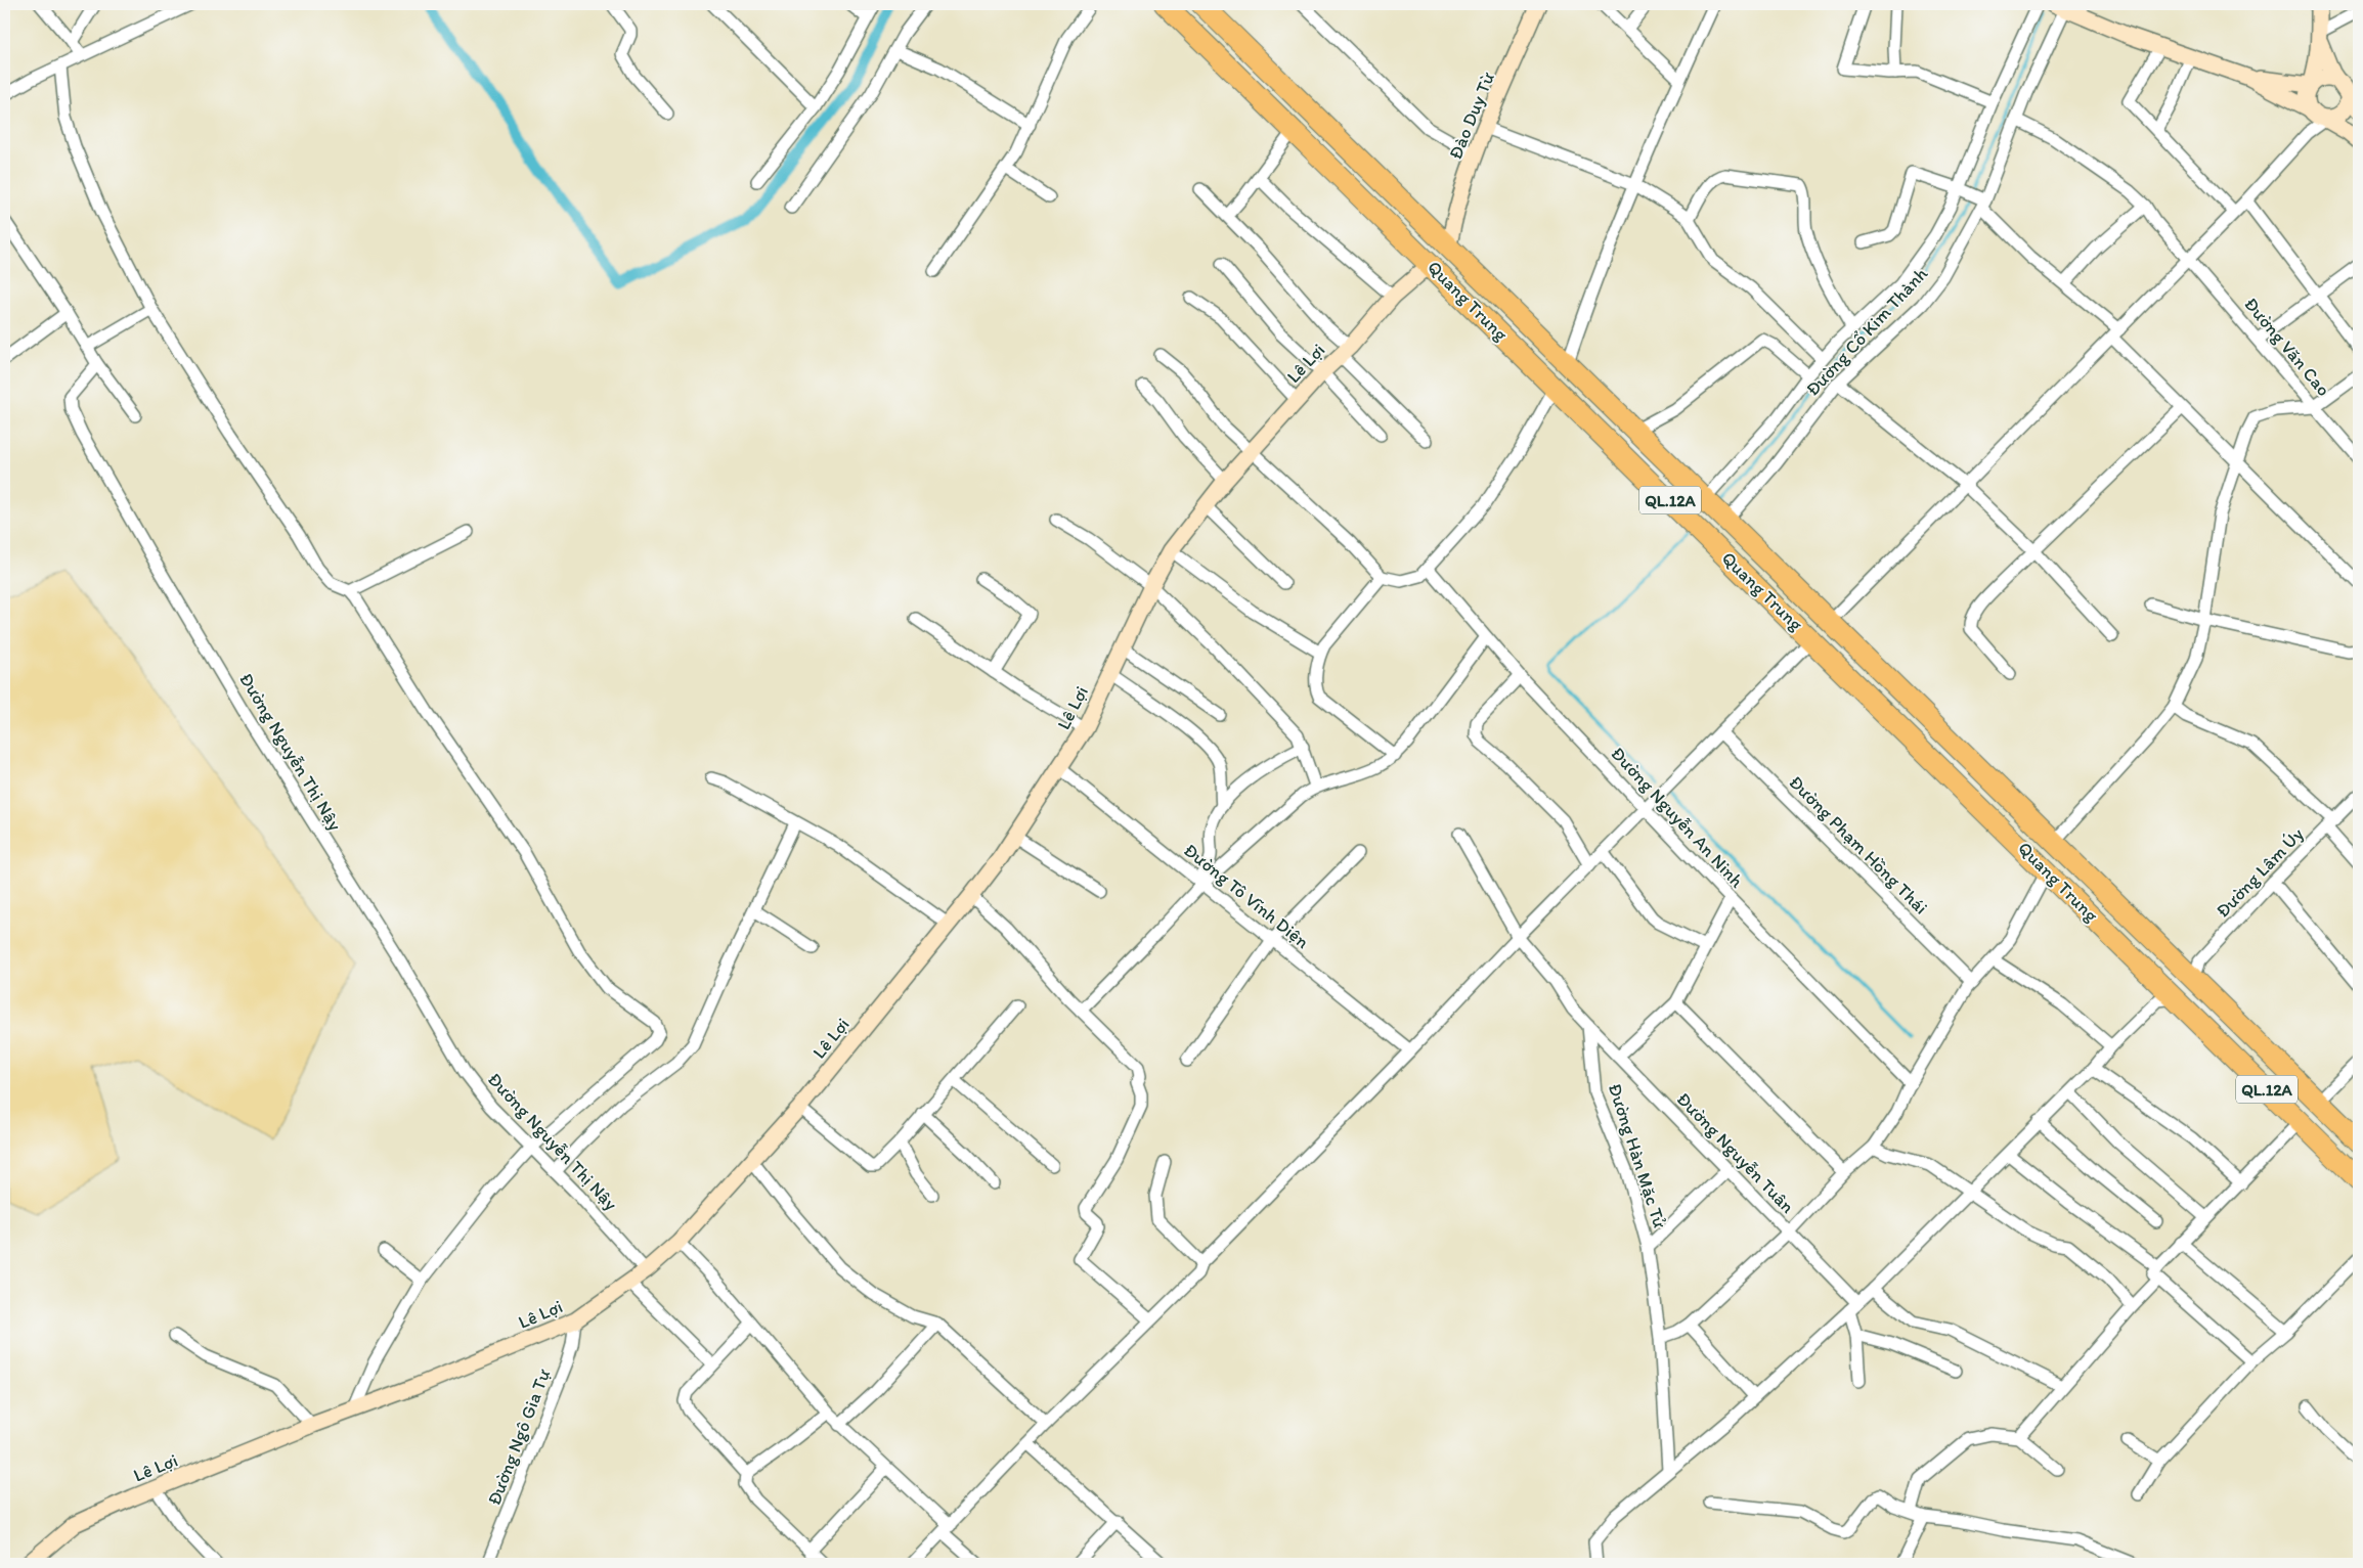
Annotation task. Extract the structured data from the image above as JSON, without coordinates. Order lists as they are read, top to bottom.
{
  "streets": {
    "highway": ["Quang Trung", "QL.12A"],
    "street": [
      "Đào Duy Từ",
      "Đường Cổ Kim Thành",
      "Đường Văn Cao",
      "Lê Lợi",
      "Đường Nguyễn Thị Nậy",
      "Đường Nguyễn An Ninh",
      "Đường Phạm Hồng Thái",
      "Đường Lâm Úy",
      "Đường Tô Vĩnh Diện",
      "Đường Nguyễn Tuân",
      "Đường Hàn Mặc Tử",
      "Đường Ngô Gia Tự"
    ]
  },
  "crossings": [
    ["Đào Duy Từ", "Quang Trung"],
    ["Quang Trung", "Đường Cổ Kim Thành"],
    ["Quang Trung", "Lê Lợi"],
    ["Quang Trung", "Đường Lâm Úy"],
    ["Đường Cổ Kim Thành", "Đường Văn Cao"],
    ["Lê Lợi", "Đường Nguyễn Thị Nậy"],
    ["Lê Lợi", "Đường Tô Vĩnh Diện"],
    ["Lê Lợi", "Đường Ngô Gia Tự"],
    ["Đường Nguyễn Tuân", "Đường Hàn Mặc Tử"]
  ]
}
